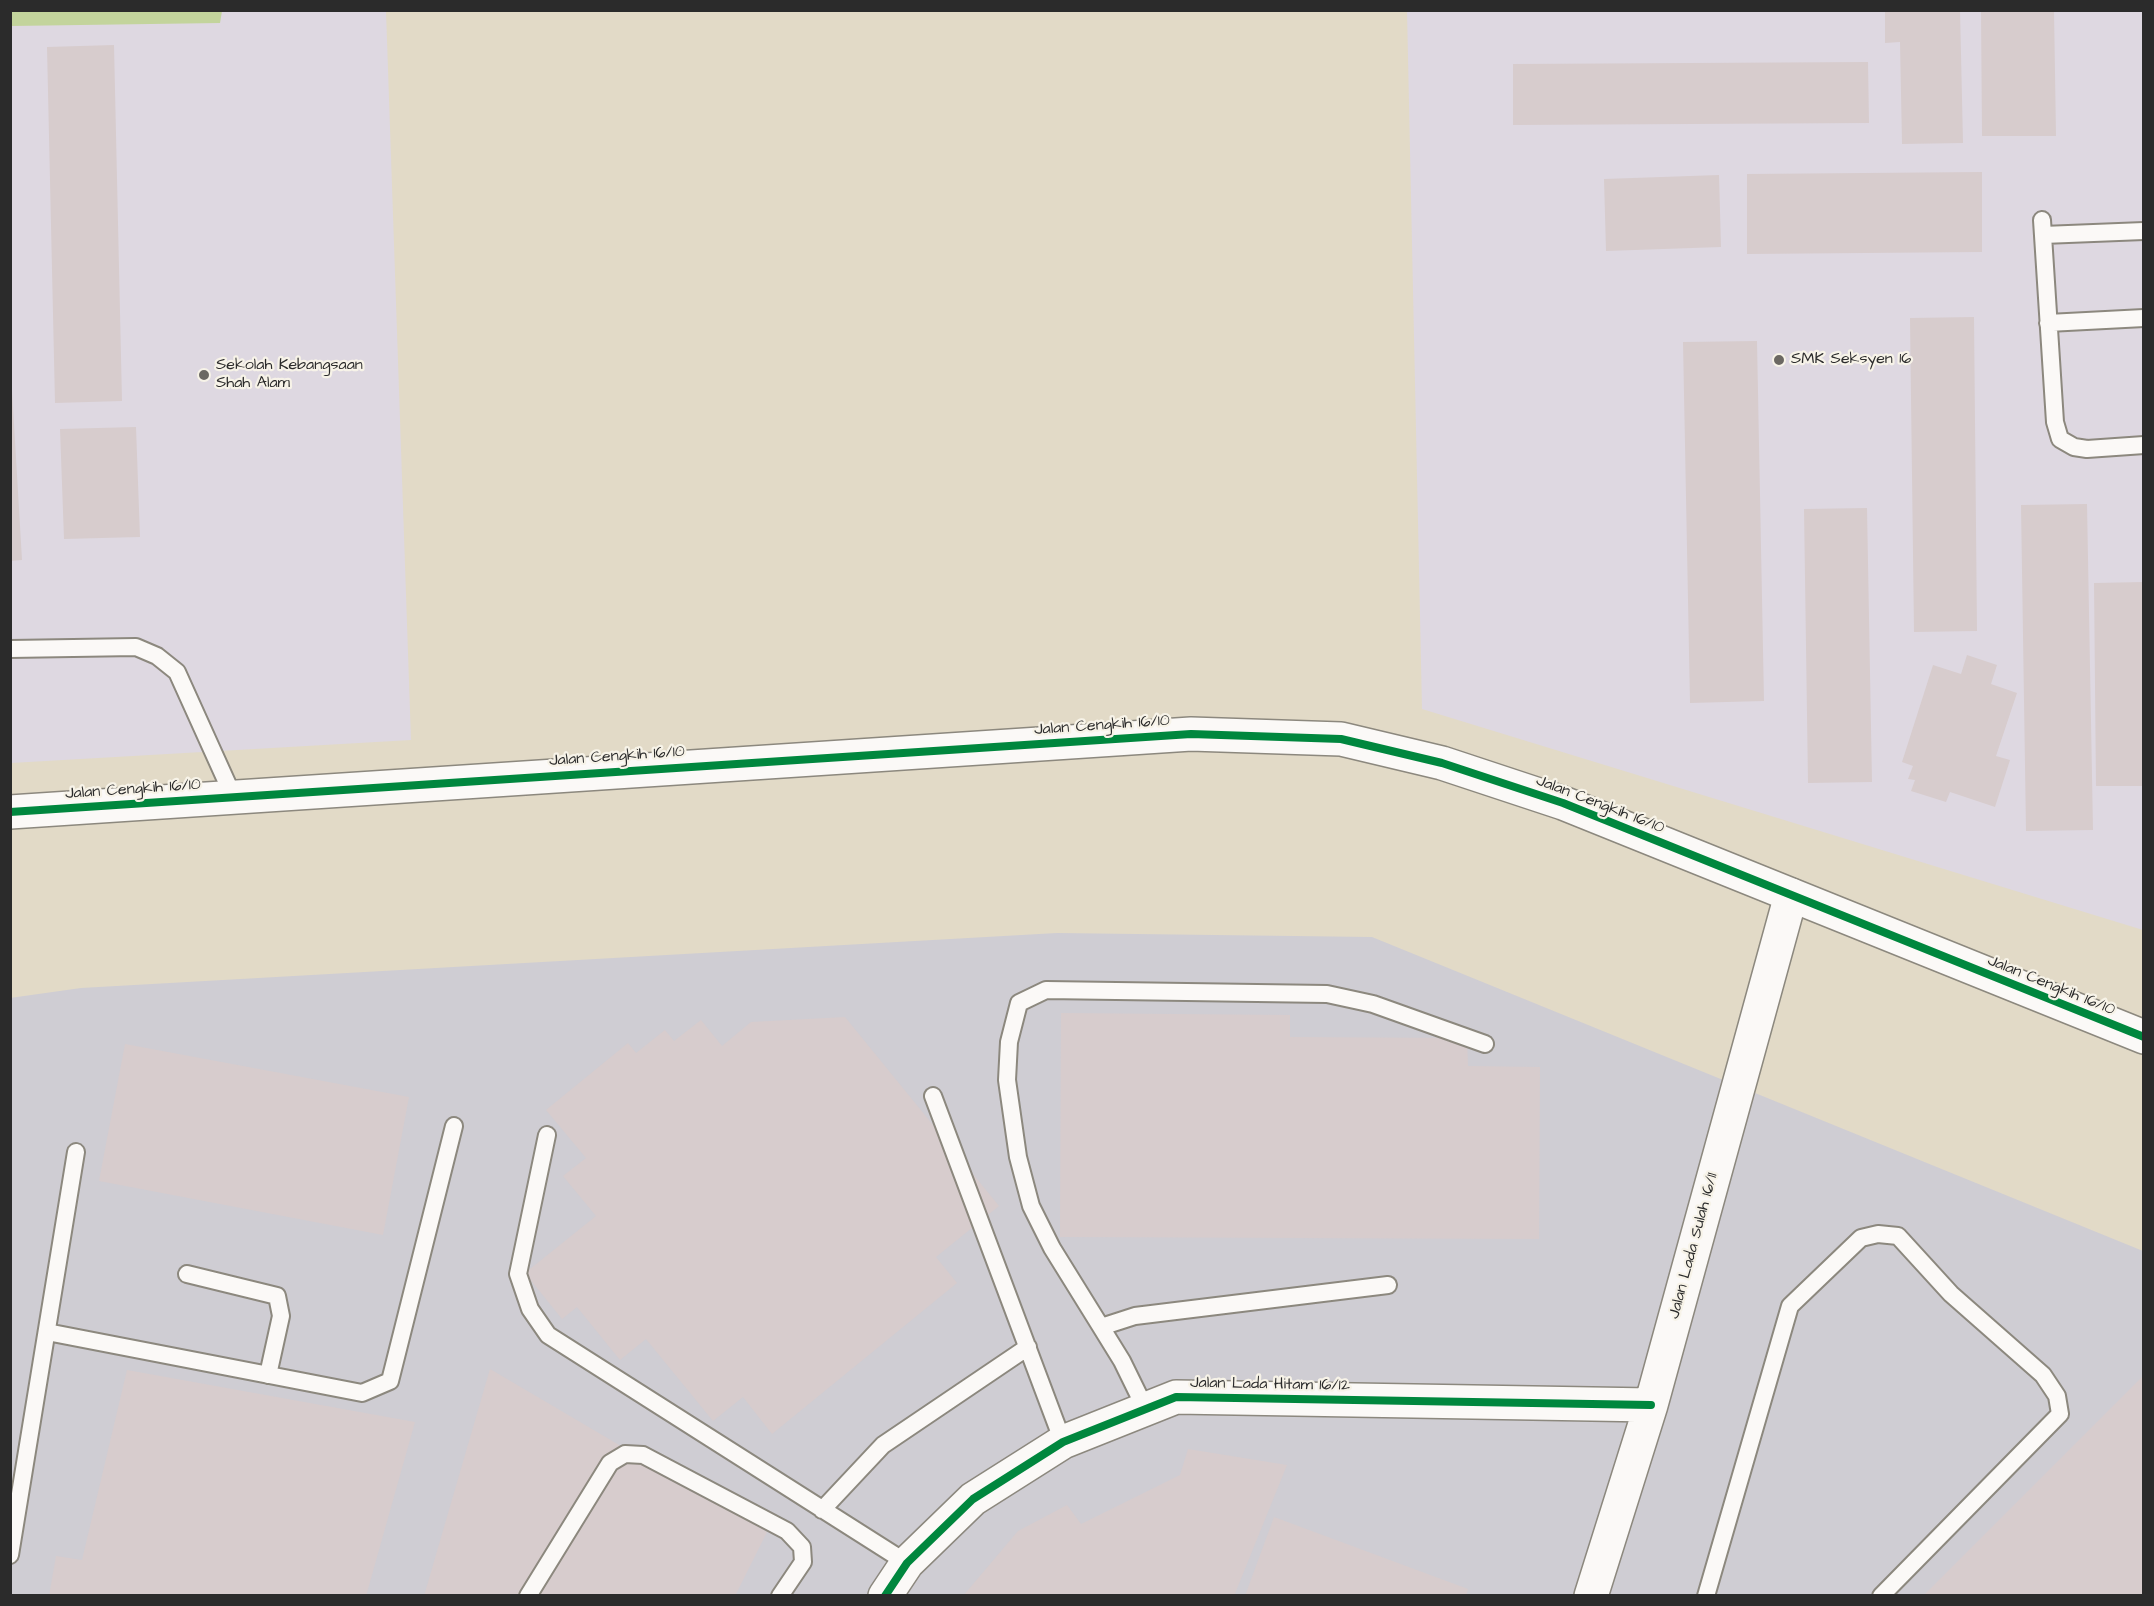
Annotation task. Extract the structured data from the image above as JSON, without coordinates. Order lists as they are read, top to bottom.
{
  "streets": {
    "street": ["Jalan Cengkih 16/10", "Jalan Lada Sulah 16/11", "Jalan Lada Hitam 16/12"]
  },
  "crossings": [
    ["Jalan Cengkih 16/10", "Jalan Lada Sulah 16/11"],
    ["Jalan Lada Sulah 16/11", "Jalan Lada Hitam 16/12"]
  ],
  "places": ["SMK Seksyen 16", "Sekolah Kebangsaan Shah Alam"]
}
